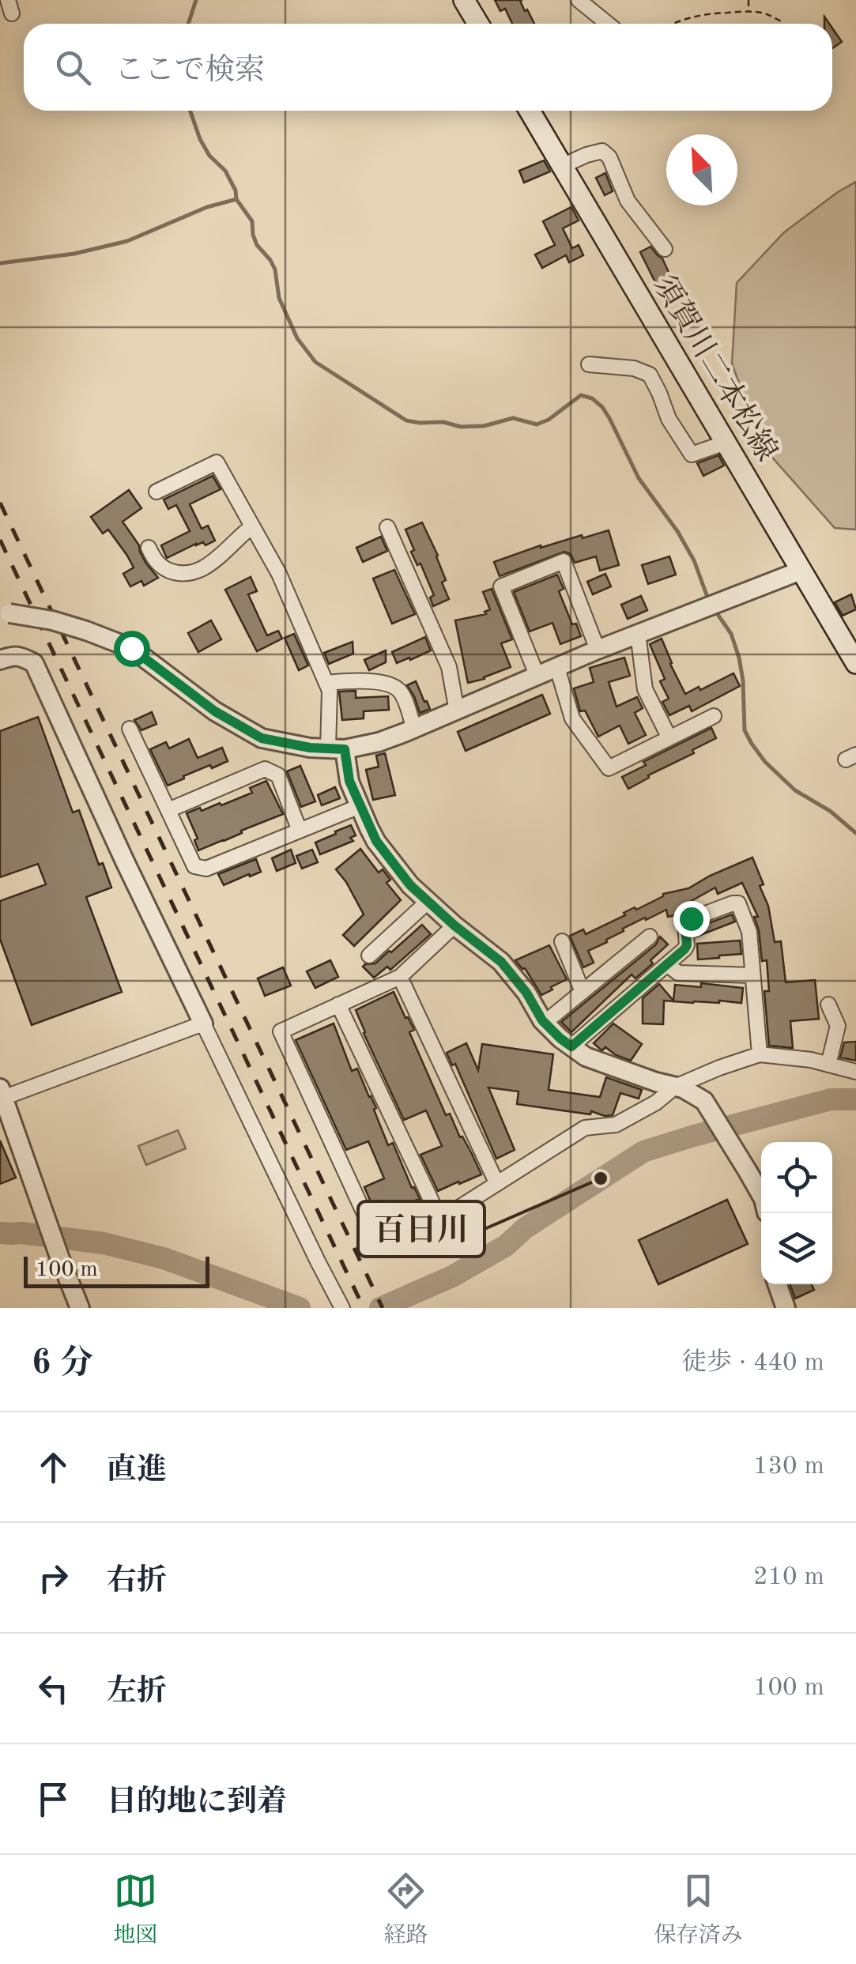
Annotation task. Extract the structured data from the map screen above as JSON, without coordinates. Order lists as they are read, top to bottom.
{
  "streets": {
    "main road": ["須賀川二本松線"]
  },
  "places": ["百日川"],
  "scale_bar": "100 m",
  "north": "top left",
  "page": {
    "search": "ここで検索",
    "scale": "100 m",
    "heading": ["6 分", "徒歩 · 440 m"],
    "list": [
      ["直進", "130 m"],
      ["右折", "210 m"],
      ["左折", "100 m"],
      "目的地に到着"
    ],
    "nav": ["地図", "経路", "保存済み"]
  }
}
